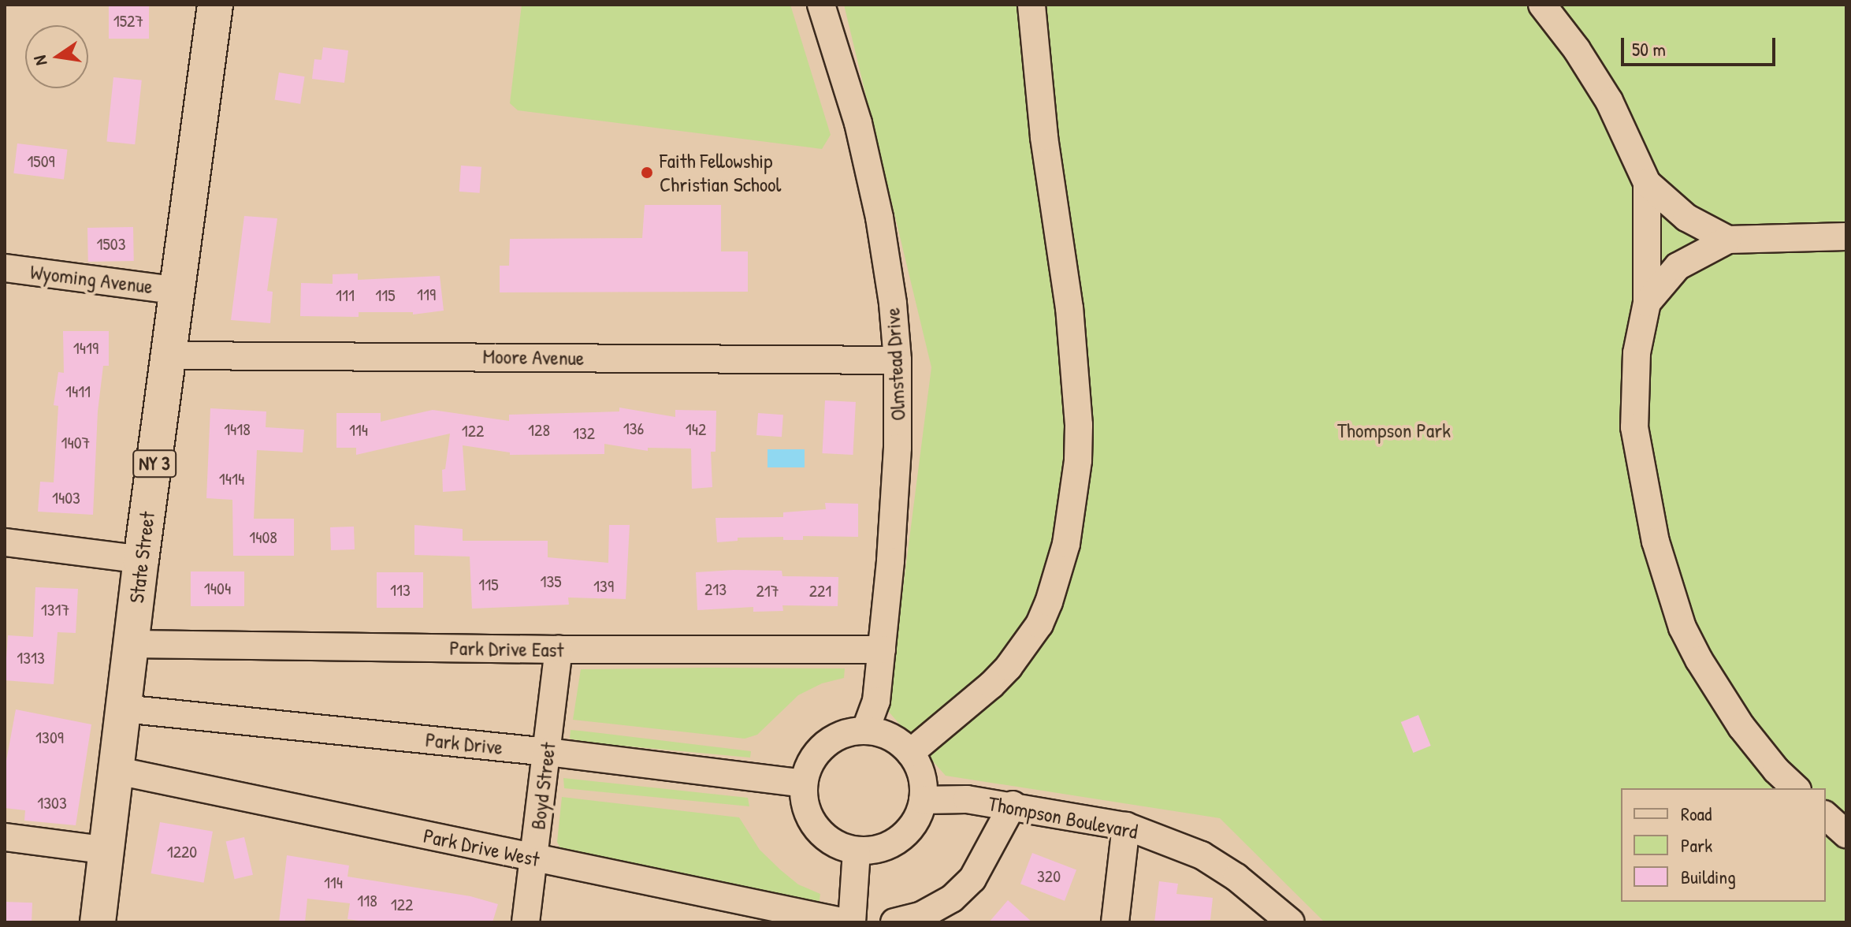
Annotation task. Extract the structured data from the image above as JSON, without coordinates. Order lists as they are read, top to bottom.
{
  "streets": {
    "highway": ["NY 3", "State Street"],
    "street": [
      "Wyoming Avenue",
      "Moore Avenue",
      "Olmstead Drive",
      "Park Drive East",
      "Park Drive",
      "Boyd Street",
      "Thompson Boulevard",
      "Park Drive West"
    ]
  },
  "crossings": [
    ["Wyoming Avenue", "State Street"],
    ["Moore Avenue", "Olmstead Drive"],
    ["Moore Avenue", "State Street"],
    ["Olmstead Drive", "Park Drive East"],
    ["Olmstead Drive", "Park Drive"],
    ["Olmstead Drive", "Thompson Boulevard"],
    ["State Street", "Park Drive East"],
    ["State Street", "Park Drive"],
    ["State Street", "Park Drive West"],
    ["Park Drive East", "Boyd Street"],
    ["Park Drive", "Boyd Street"],
    ["Park Drive", "Thompson Boulevard"],
    ["Boyd Street", "Park Drive West"]
  ],
  "parks": ["Thompson Park"],
  "places": ["Faith Fellowship Christian School"],
  "house_numbers": [
    "1527",
    "1509",
    "1503",
    "119",
    "111",
    "115",
    "1419",
    "1411",
    "136",
    "1418",
    "142",
    "114",
    "128",
    "122",
    "132",
    "1407",
    "1414",
    "1403",
    "1408",
    "135",
    "115",
    "139",
    "1404",
    "213",
    "113",
    "217",
    "221",
    "1317",
    "1313",
    "1309",
    "1303",
    "1220",
    "320",
    "114",
    "118",
    "122"
  ],
  "legend": ["Road", "Park", "Building"],
  "scale_bar": "50 m",
  "north": "left"
}
